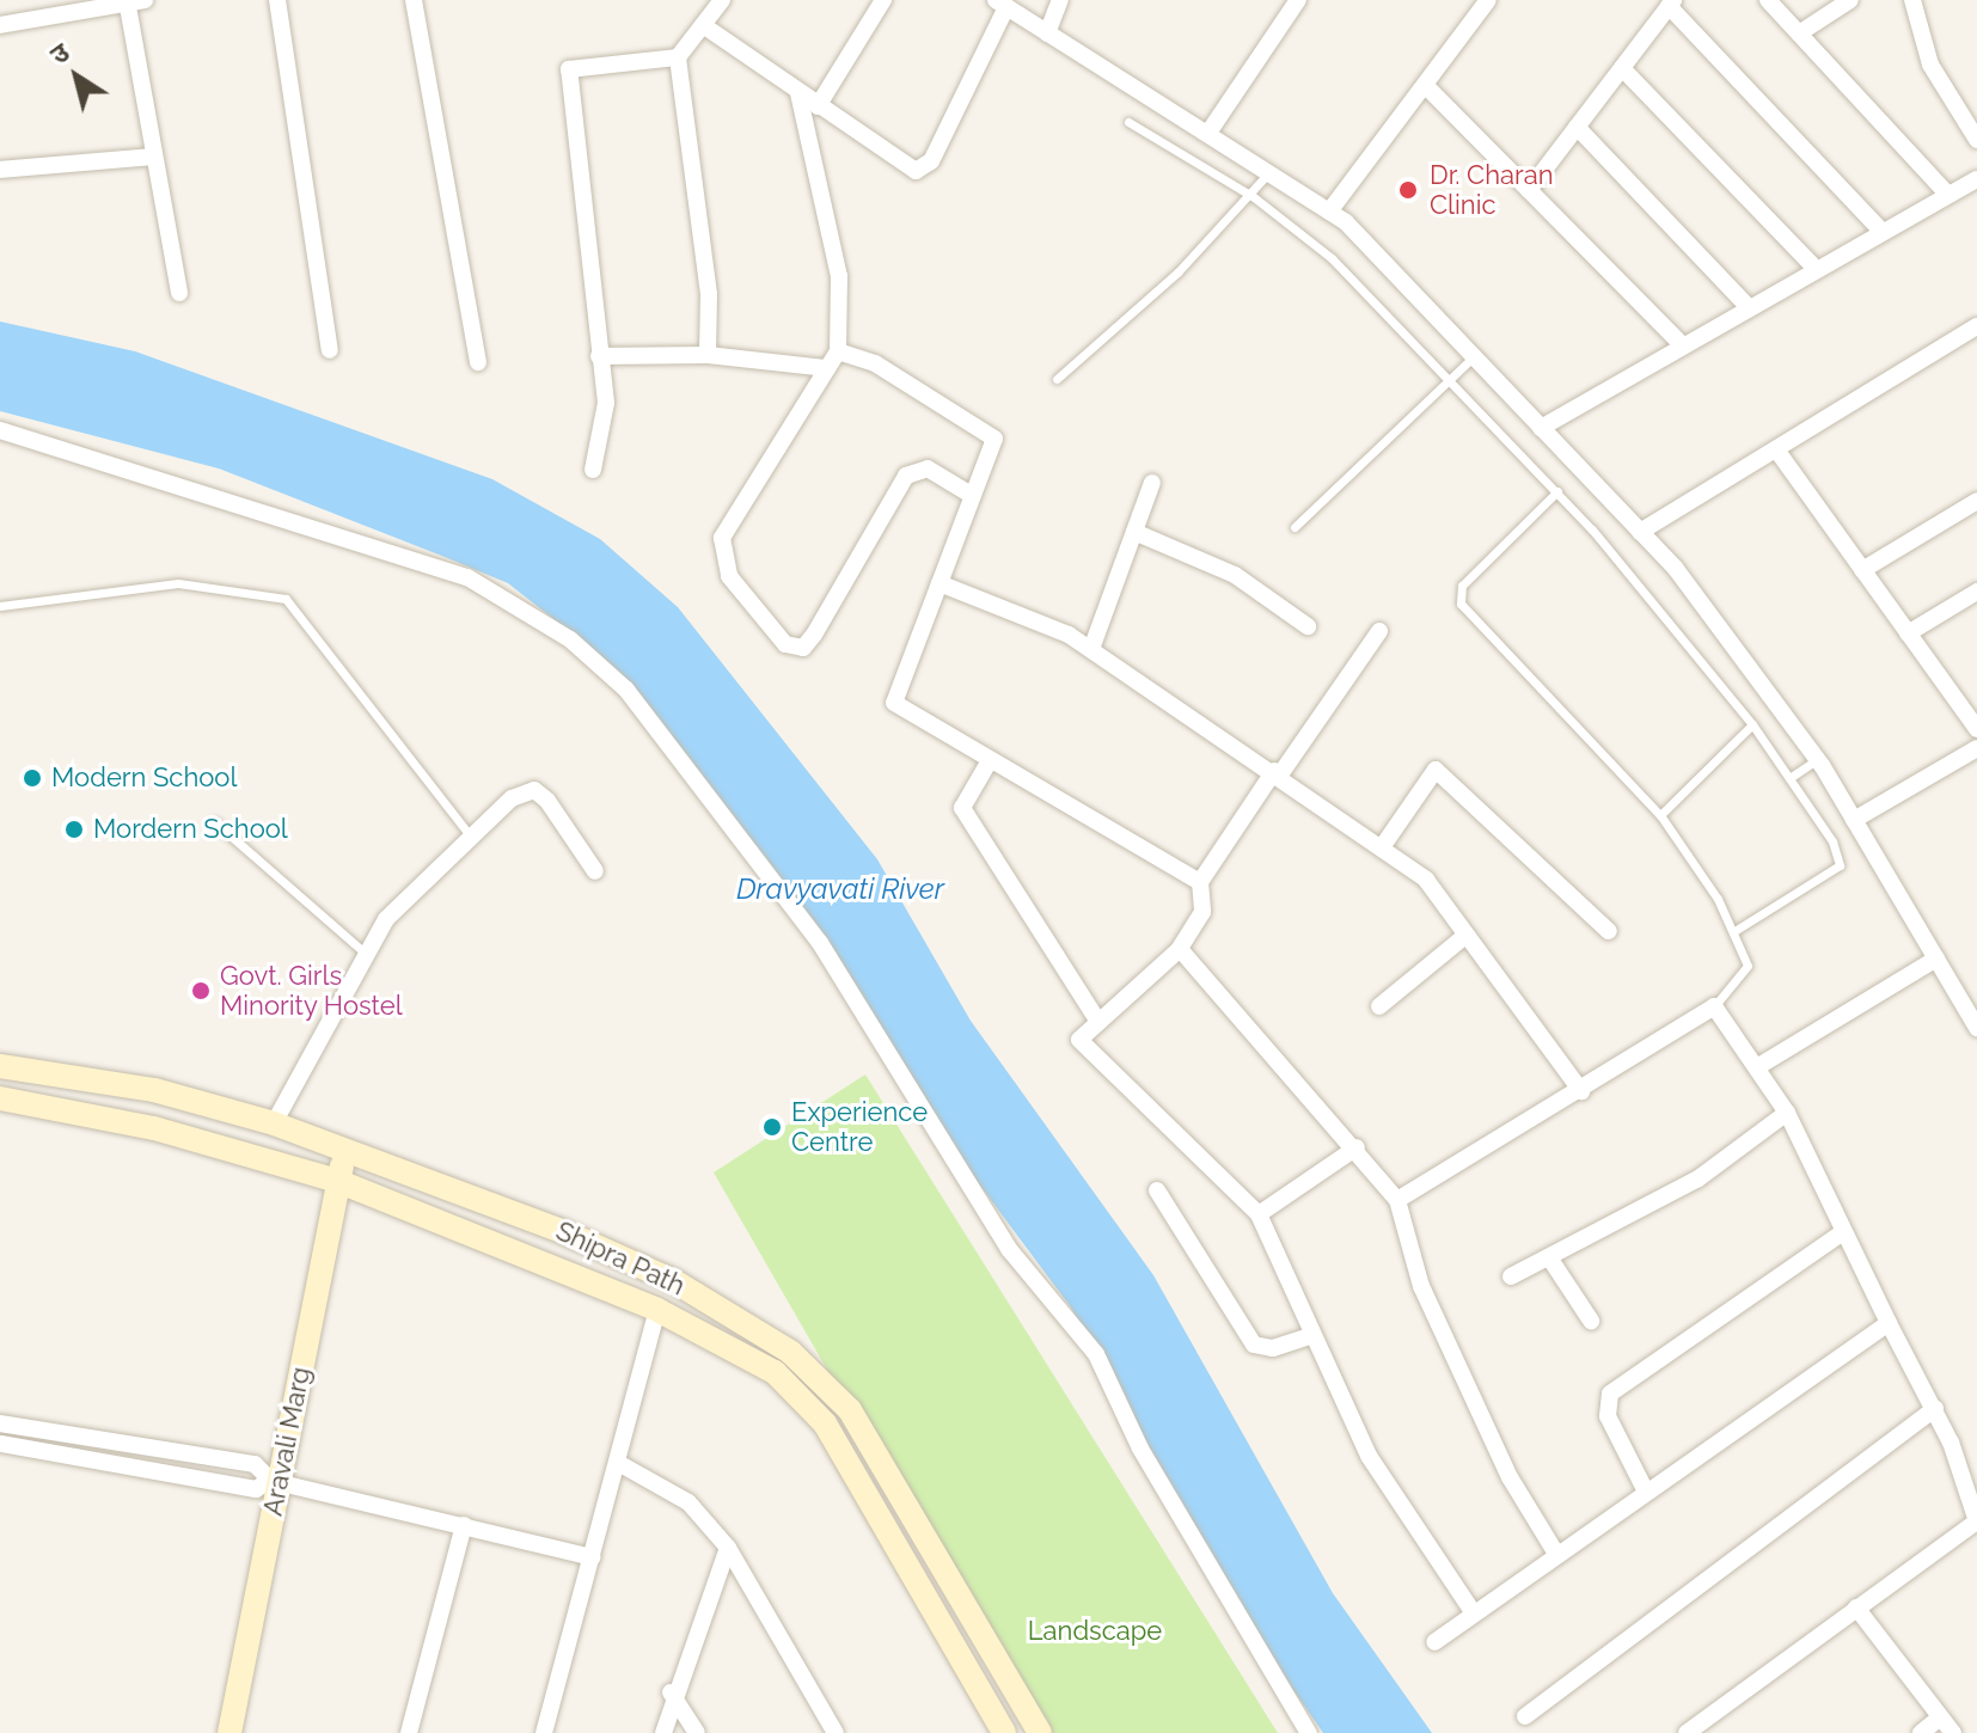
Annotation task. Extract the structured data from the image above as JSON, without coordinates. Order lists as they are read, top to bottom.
{
  "streets": {
    "street": ["Shipra Path", "Aravali Marg"]
  },
  "crossings": [
    ["Shipra Path", "Aravali Marg"]
  ],
  "water": ["Dravyavati River"],
  "parks": ["Landscape"],
  "places": [
    "Dr. Charan Clinic",
    "Modern School",
    "Mordern School",
    "Govt. Girls Minority Hostel",
    "Experience Centre"
  ],
  "north": "top left"
}
